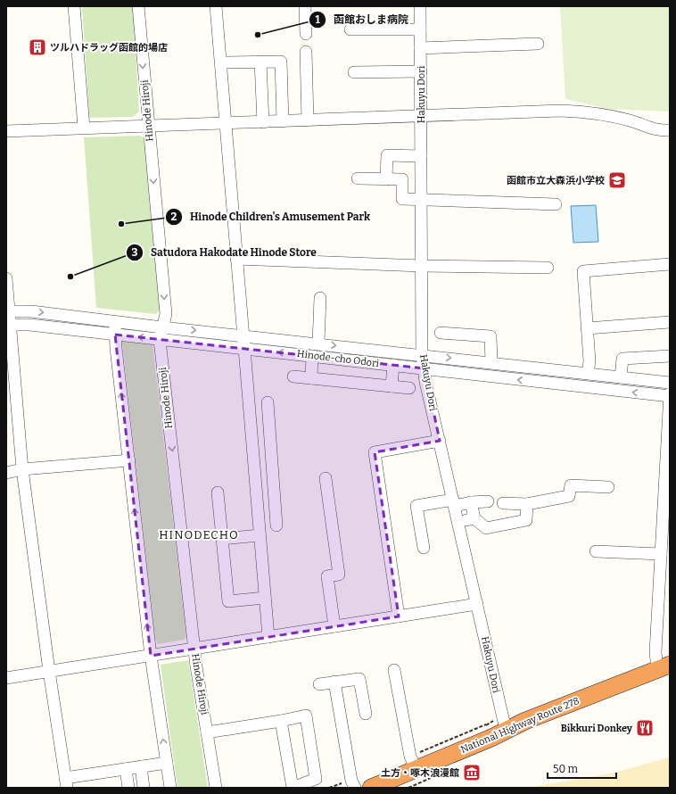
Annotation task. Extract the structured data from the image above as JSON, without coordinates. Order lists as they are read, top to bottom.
{
  "streets": {
    "highway": ["National Highway Route 278"],
    "street": ["Hakuyu Dori", "Hinode Hiroji", "Hinode-cho Odori"]
  },
  "crossings": [
    ["Hakuyu Dori", "Hinode-cho Odori"],
    ["Hakuyu Dori", "National Highway Route 278"],
    ["Hinode Hiroji", "Hinode-cho Odori"]
  ],
  "districts": ["HINODECHO"],
  "places": {
    "other": ["函館おしま病院", "Hinode Children's Amusement Park", "Satudora Hakodate Hinode Store"],
    "building": ["ツルハドラッグ函館的場店"],
    "school or university": ["函館市立大森浜小学校"],
    "restaurant": ["Bikkuri Donkey"],
    "museum": ["土方・啄木浪漫館"]
  },
  "scale_bar": "50 m"
}
